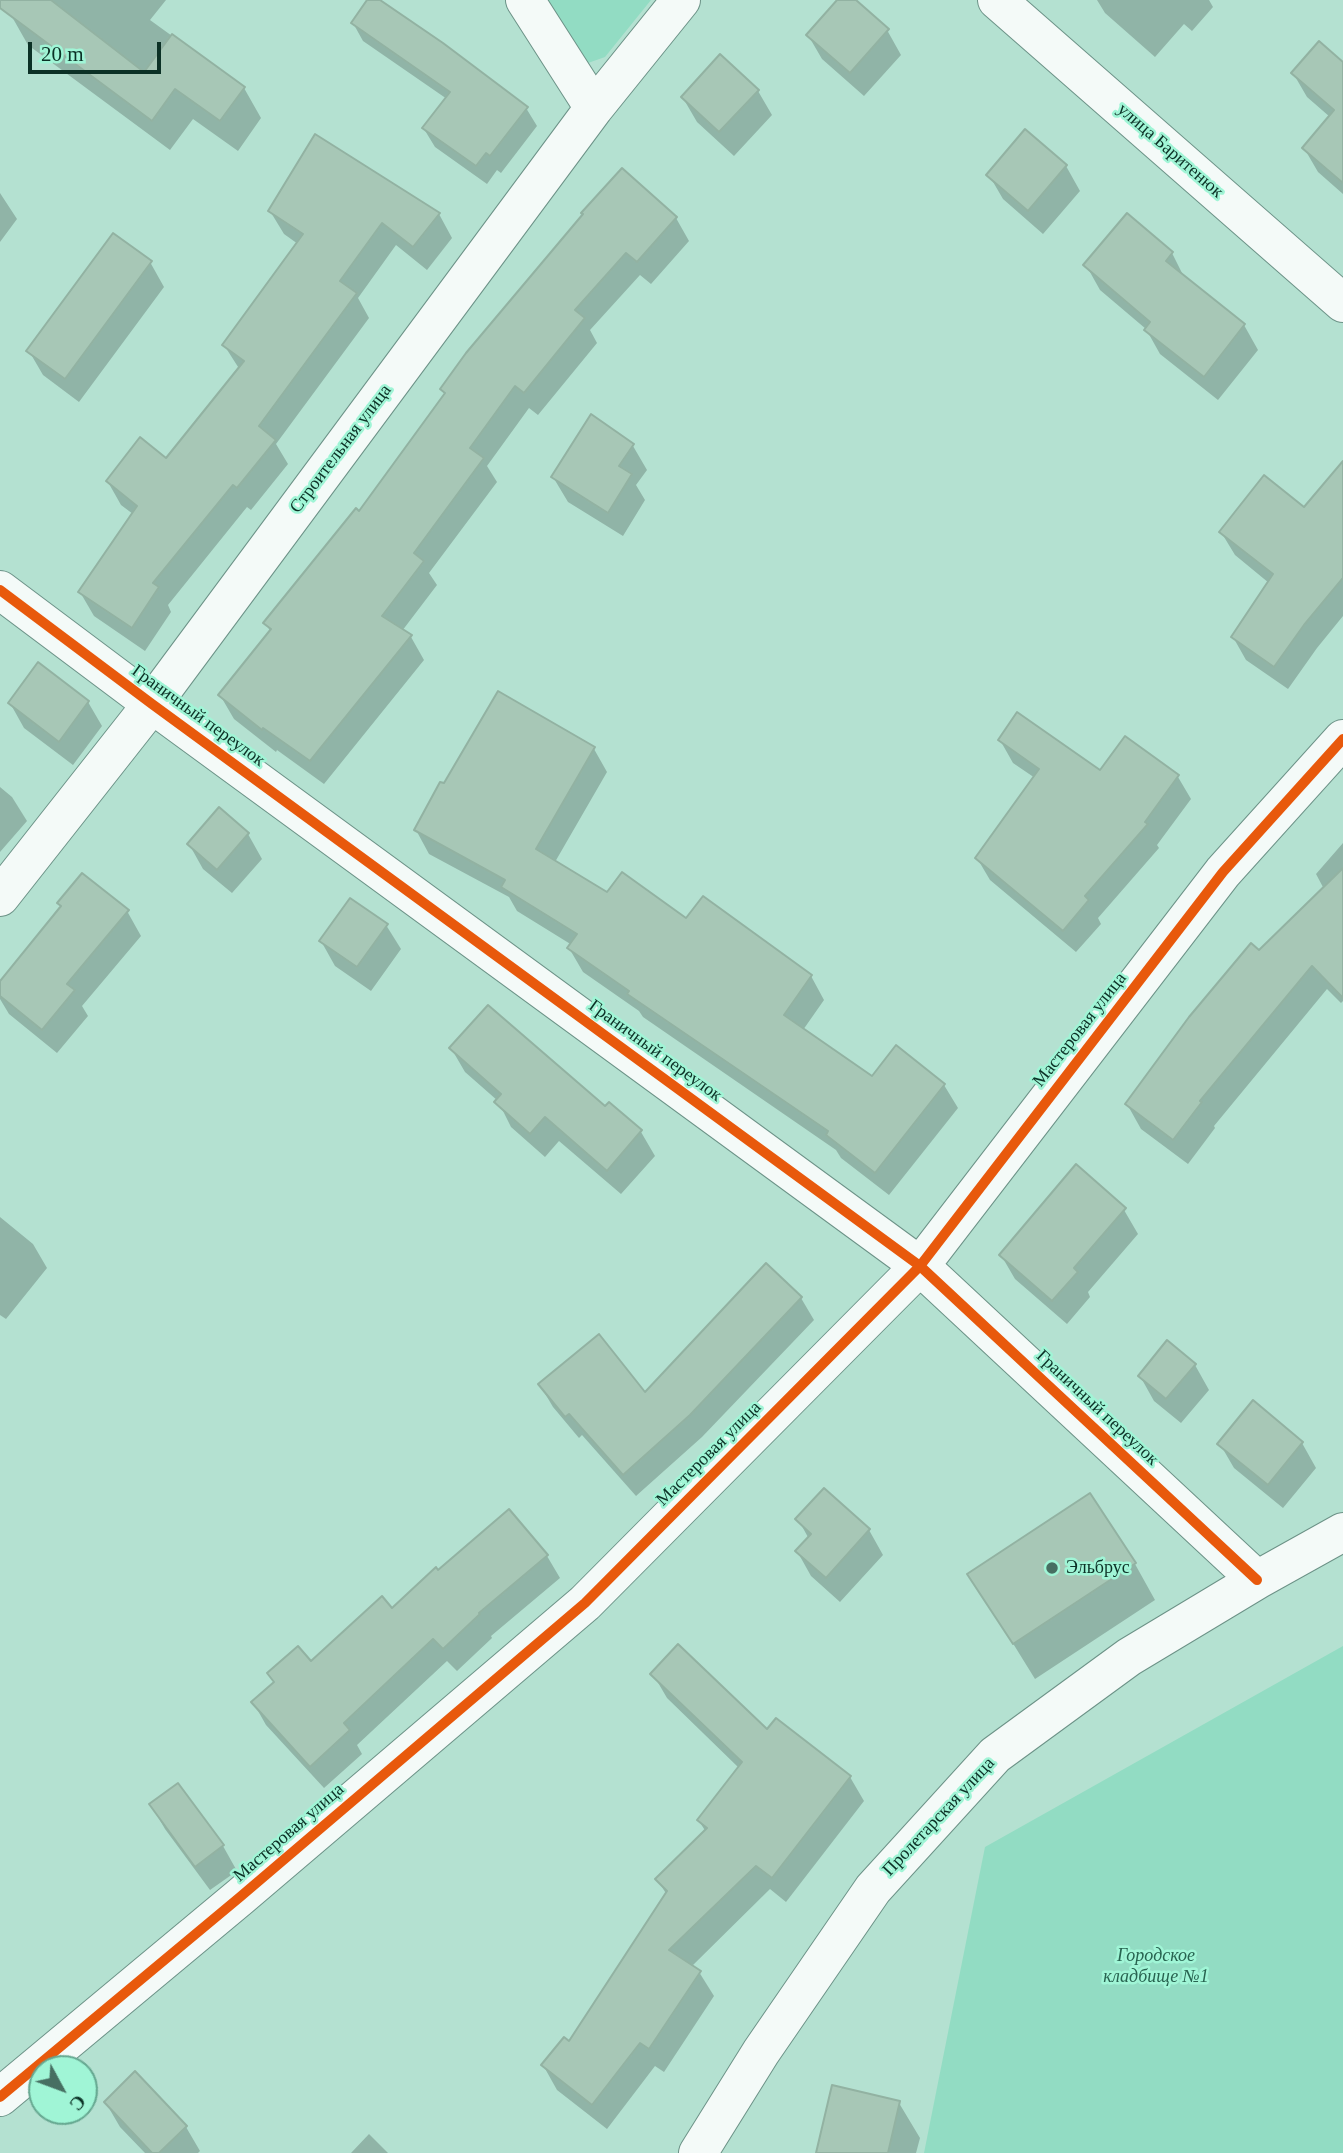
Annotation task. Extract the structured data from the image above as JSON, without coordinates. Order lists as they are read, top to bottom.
{
  "streets": {
    "street": [
      "улица Баритенюк",
      "Строительная улица",
      "Граничный переулок",
      "Мастеровая улица",
      "Пролетарская улица"
    ]
  },
  "crossings": [
    ["Строительная улица", "Граничный переулок"],
    ["Граничный переулок", "Мастеровая улица"],
    ["Граничный переулок", "Пролетарская улица"]
  ],
  "parks": ["Городское кладбище №1"],
  "places": ["Эльбрус"],
  "scale_bar": "20 m",
  "north": "bottom right"
}
